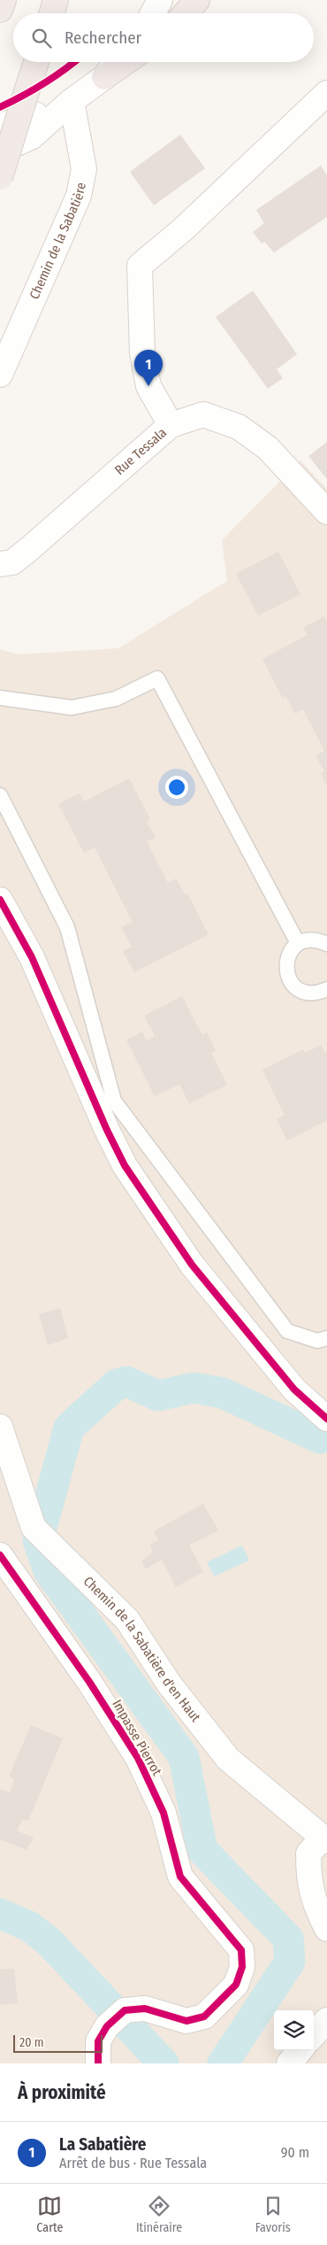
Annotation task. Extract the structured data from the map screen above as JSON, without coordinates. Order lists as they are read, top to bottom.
{
  "streets": {
    "street": [
      "Chemin de la Sabatière",
      "Rue Tessala",
      "Chemin de la Sabatière d'en Haut",
      "Impasse Pierrot"
    ]
  },
  "scale_bar": "20 m",
  "page": {
    "search": "Rechercher",
    "pins": "1",
    "scale": "20 m",
    "heading": "À proximité",
    "list": [
      {
        "mark": "1",
        "name": "La Sabatière",
        "note": "Arrêt de bus · Rue Tessala",
        "value": "90 m"
      }
    ],
    "nav": ["Carte", "Itinéraire", "Favoris"]
  }
}
